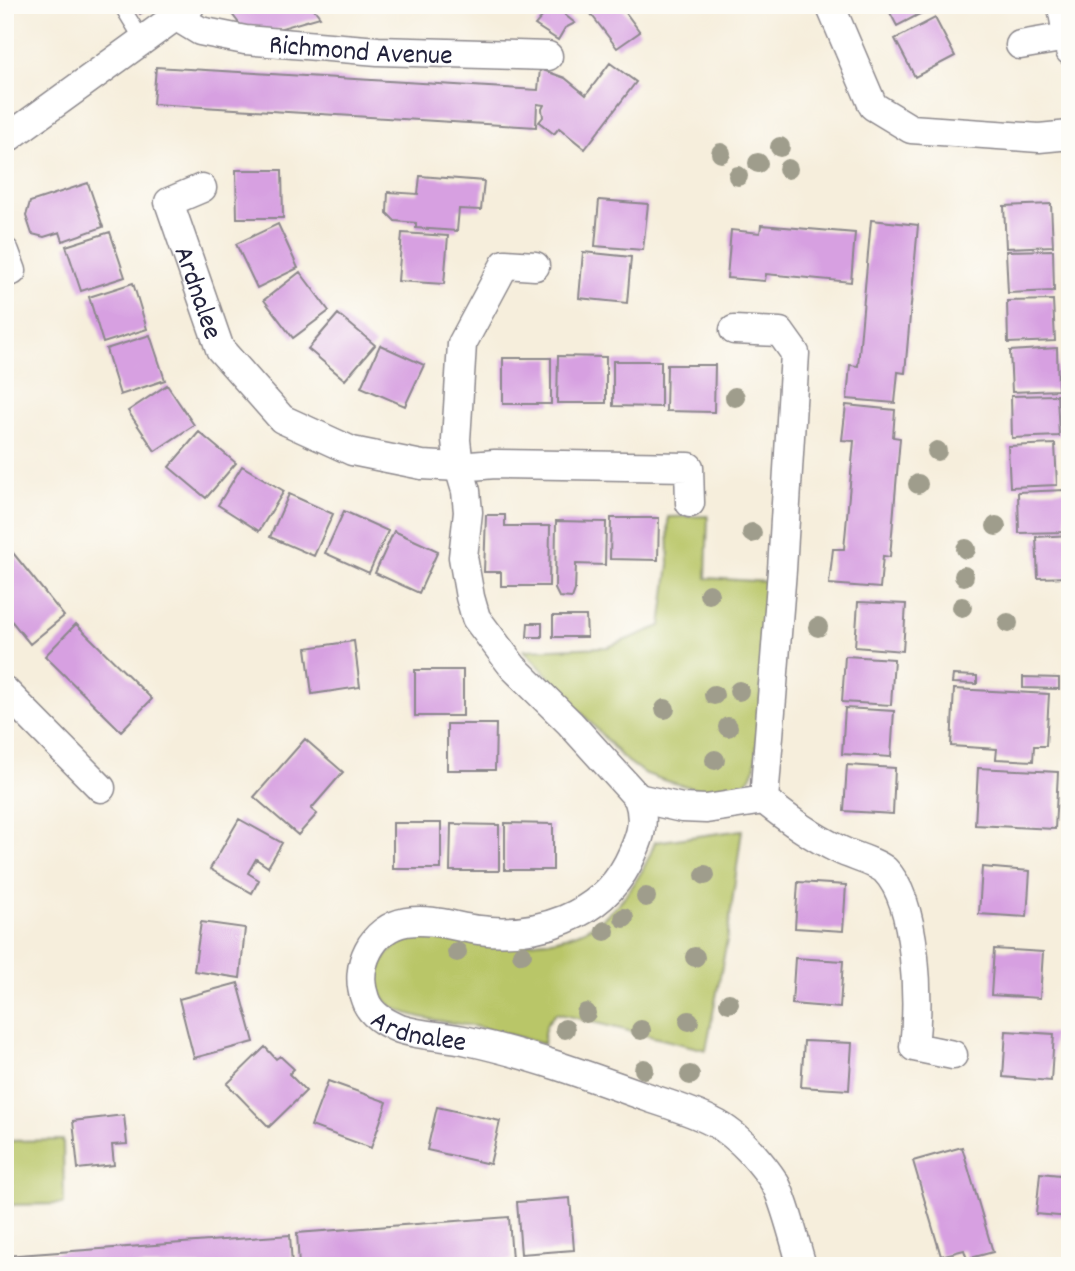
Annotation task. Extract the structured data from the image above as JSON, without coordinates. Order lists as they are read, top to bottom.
{
  "streets": {
    "street": ["Richmond Avenue", "Ardnalee"]
  }
}
